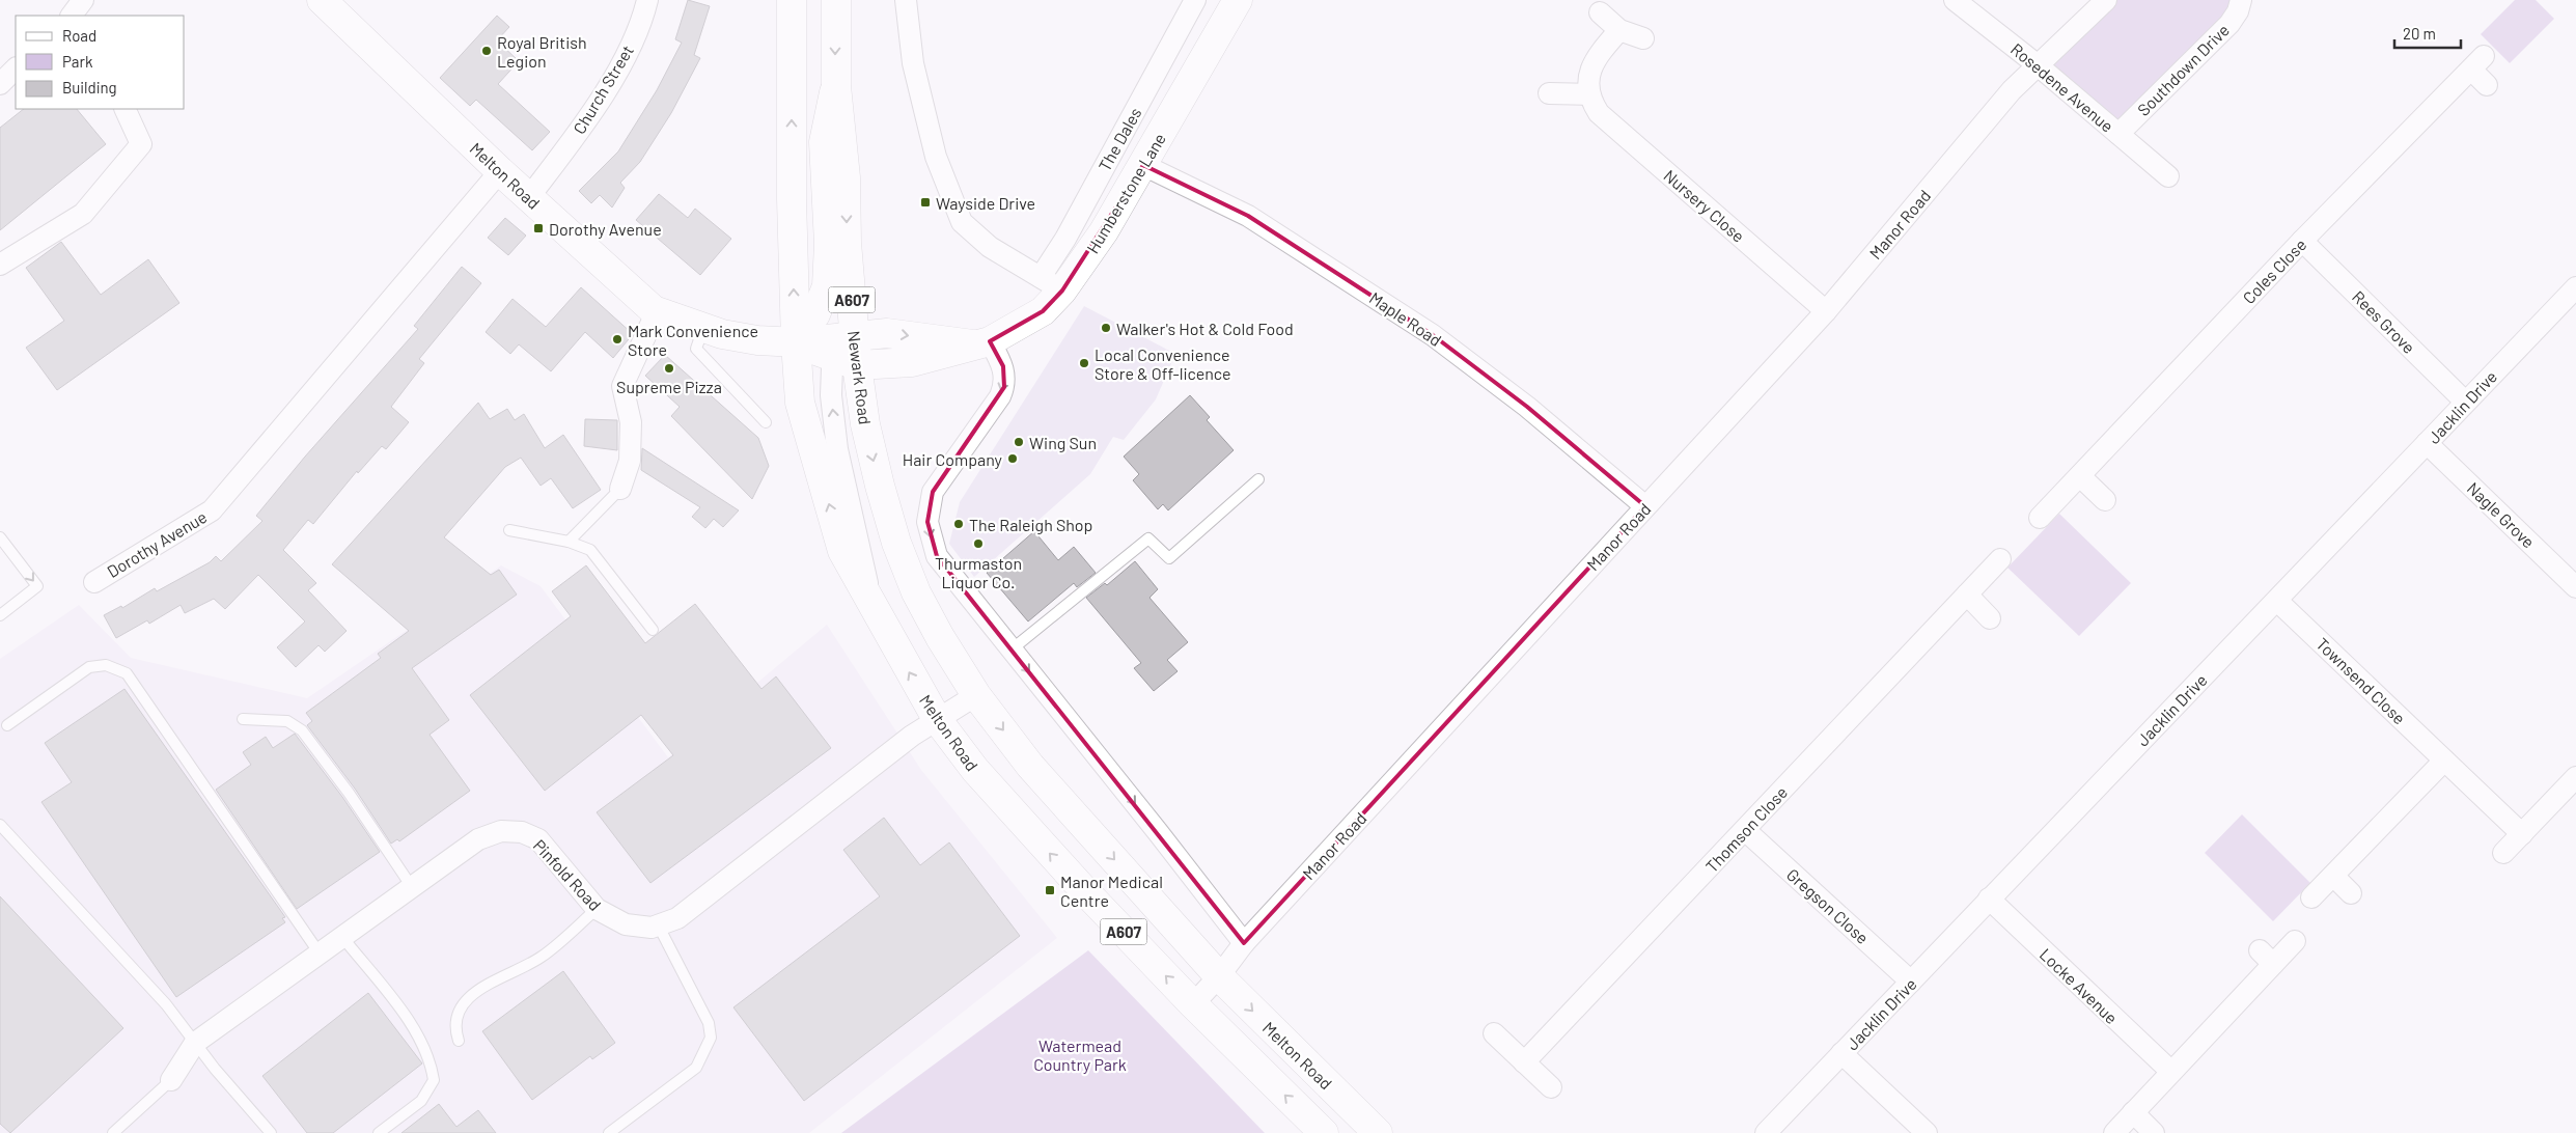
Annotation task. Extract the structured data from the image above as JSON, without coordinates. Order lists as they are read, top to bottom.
{
  "streets": {
    "main road": [
      "Melton Road",
      "Humberstone Lane",
      "A607",
      "Newark Road"
    ],
    "street": [
      "Southdown Drive",
      "Rosedene Avenue",
      "Church Street",
      "The Dales",
      "Nursery Close",
      "Manor Road",
      "Coles Close",
      "Maple Road",
      "Rees Grove",
      "Jacklin Drive",
      "Nagle Grove",
      "Dorothy Avenue",
      "Townsend Close",
      "Thomson Close",
      "Pinfold Road",
      "Gregson Close",
      "Locke Avenue"
    ]
  },
  "crossings": [
    ["Southdown Drive", "Rosedene Avenue"],
    ["Rosedene Avenue", "Manor Road"],
    ["Church Street", "Melton Road"],
    ["The Dales", "Humberstone Lane"],
    ["Melton Road", "Manor Road"],
    ["Melton Road", "A607"],
    ["Melton Road", "Newark Road"],
    ["Melton Road", "Dorothy Avenue"],
    ["Melton Road", "Pinfold Road"],
    ["Humberstone Lane", "Maple Road"],
    ["Humberstone Lane", "Newark Road"],
    ["Nursery Close", "Manor Road"],
    ["Manor Road", "Maple Road"],
    ["Coles Close", "Rees Grove"],
    ["A607", "Newark Road"],
    ["Rees Grove", "Jacklin Drive"],
    ["Jacklin Drive", "Nagle Grove"],
    ["Jacklin Drive", "Townsend Close"],
    ["Jacklin Drive", "Gregson Close"],
    ["Jacklin Drive", "Locke Avenue"],
    ["Thomson Close", "Gregson Close"]
  ],
  "parks": ["Watermead Country Park"],
  "places": {
    "other": [
      "Royal British Legion",
      "Walker's Hot & Cold Food",
      "Mark Convenience Store",
      "Local Convenience Store & Off-licence",
      "Supreme Pizza",
      "Wing Sun",
      "Hair Company",
      "The Raleigh Shop",
      "Thurmaston Liquor Co."
    ],
    "transit": ["Wayside Drive", "Dorothy Avenue", "Manor Medical Centre"]
  },
  "legend": ["Road", "Park", "Building"],
  "scale_bar": "20 m"
}
